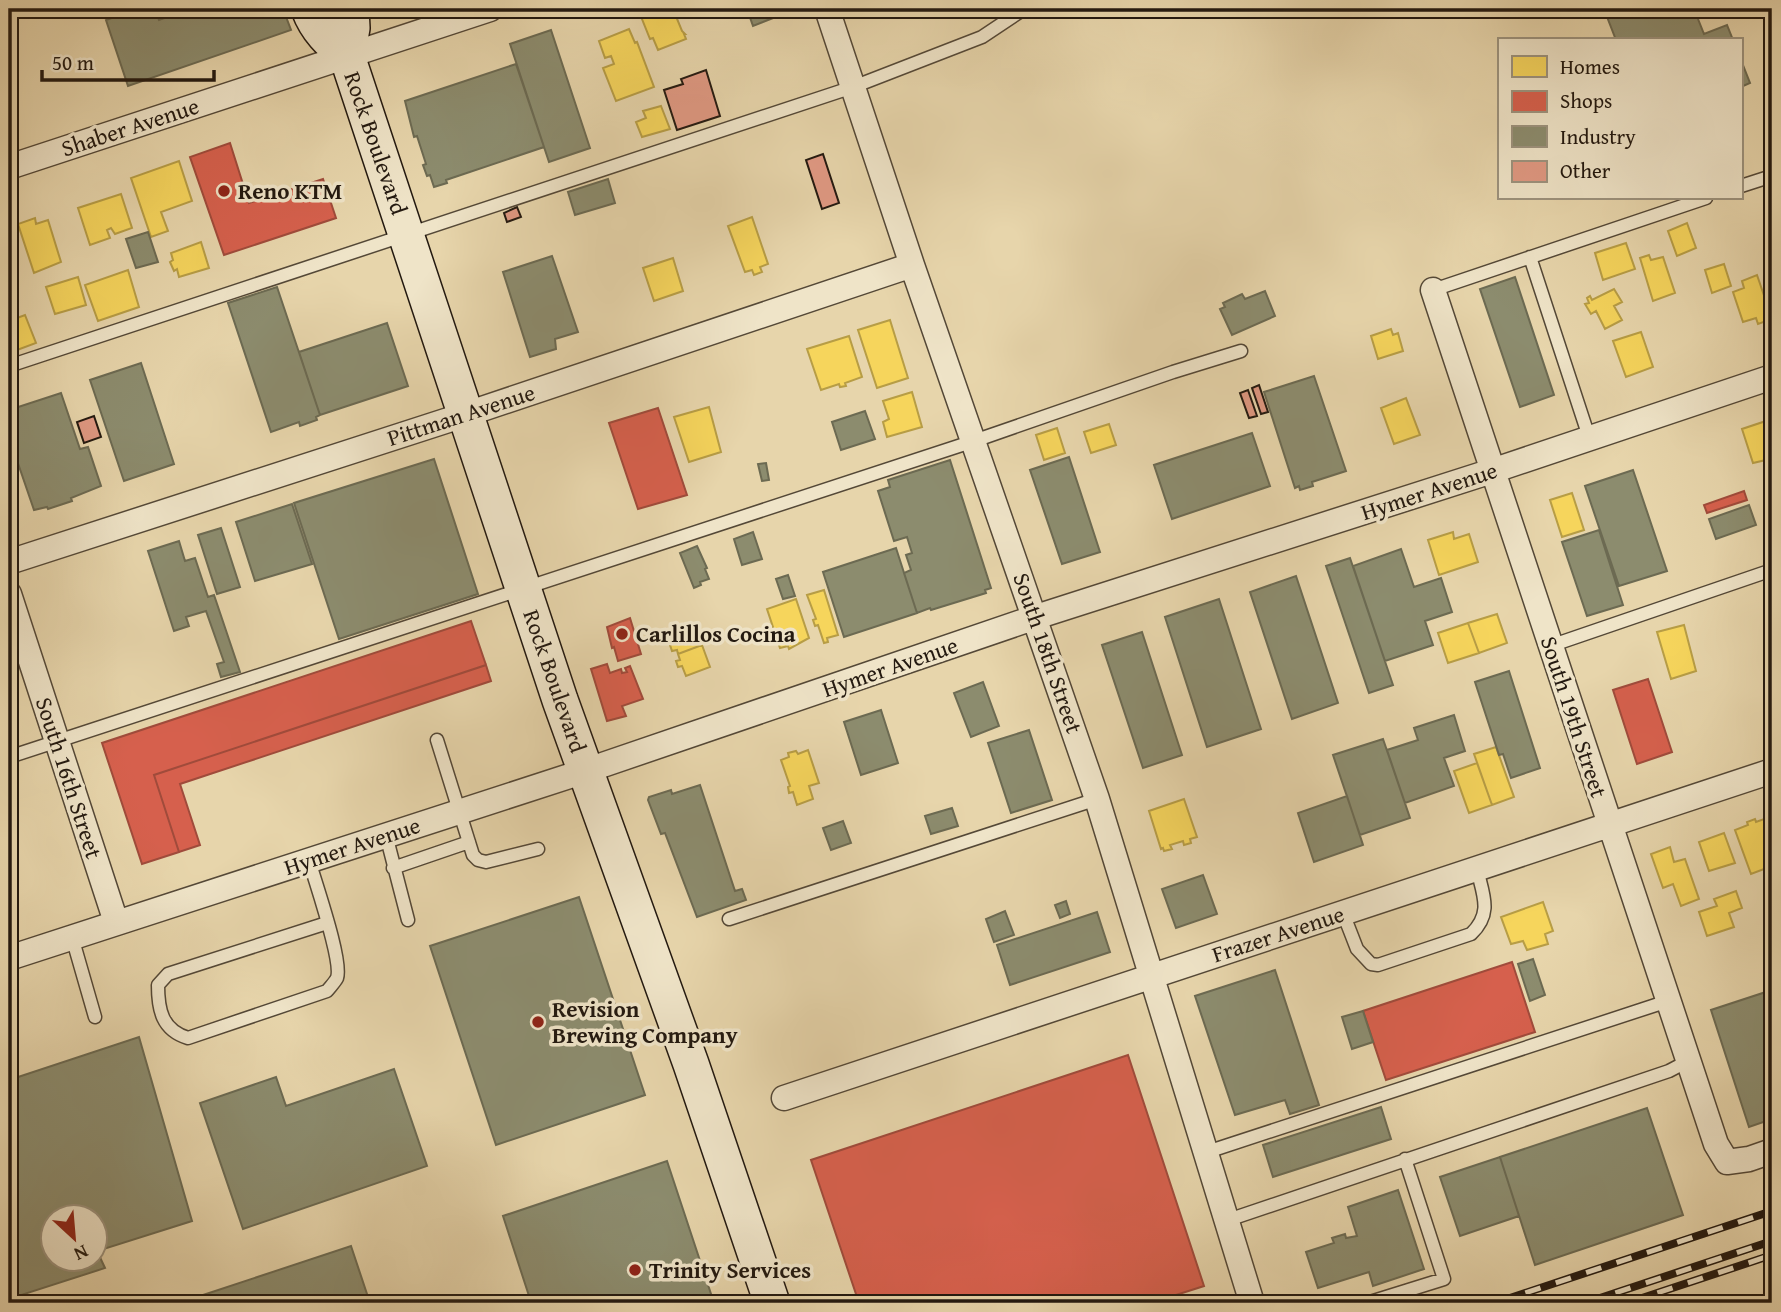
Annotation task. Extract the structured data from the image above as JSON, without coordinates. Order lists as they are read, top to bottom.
{
  "streets": {
    "main road": ["Rock Boulevard"],
    "street": [
      "Shaber Avenue",
      "Pittman Avenue",
      "Hymer Avenue",
      "South 18th Street",
      "South 19th Street",
      "South 16th Street",
      "Frazer Avenue"
    ]
  },
  "crossings": [
    ["Shaber Avenue", "Rock Boulevard"],
    ["Rock Boulevard", "Pittman Avenue"],
    ["Rock Boulevard", "Hymer Avenue"],
    ["Pittman Avenue", "South 18th Street"],
    ["Hymer Avenue", "South 18th Street"],
    ["Hymer Avenue", "South 19th Street"],
    ["Hymer Avenue", "South 16th Street"],
    ["South 18th Street", "Frazer Avenue"],
    ["South 19th Street", "Frazer Avenue"]
  ],
  "places": [
    "Reno KTM",
    "Carlillos Cocina",
    "Revision Brewing Company",
    "Trinity Services"
  ],
  "legend": [
    "Homes",
    "Shops",
    "Industry",
    "Other"
  ],
  "scale_bar": "50 m",
  "north": "bottom right"
}
